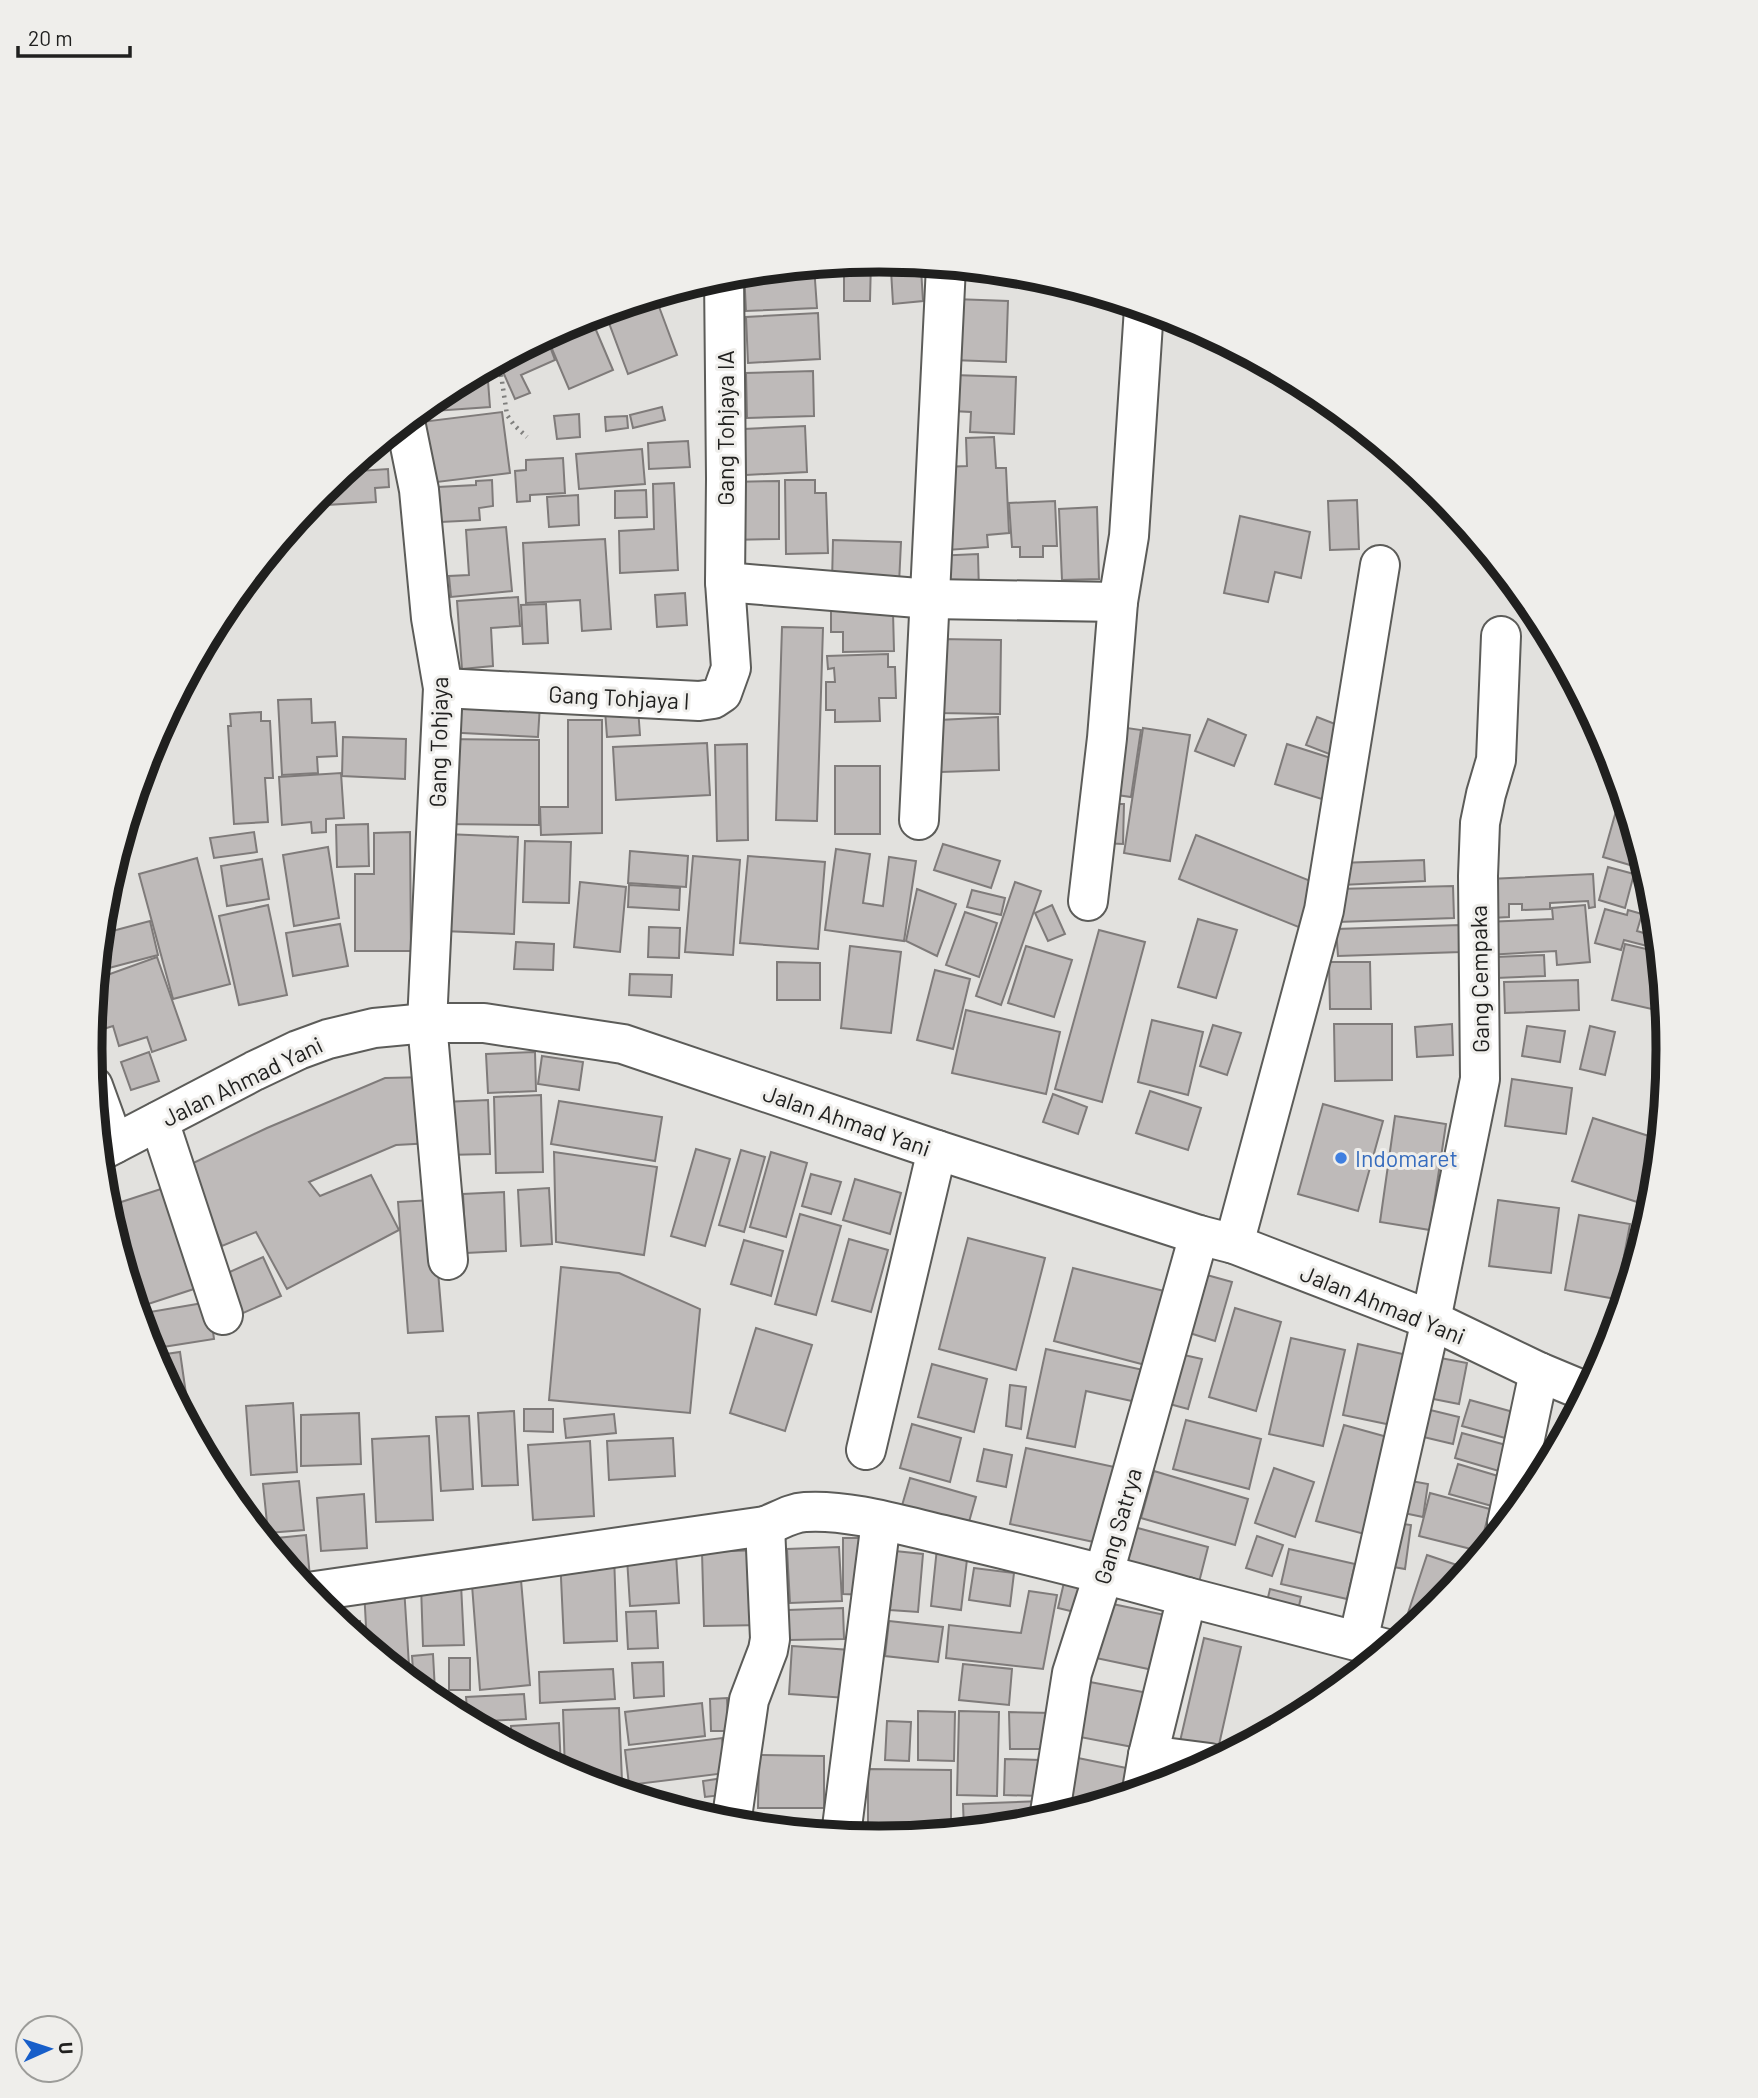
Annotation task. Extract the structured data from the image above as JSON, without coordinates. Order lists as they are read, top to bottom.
{
  "streets": {
    "street": [
      "Gang Tohjaya IA",
      "Gang Tohjaya I",
      "Gang Tohjaya",
      "Gang Cempaka",
      "Jalan Ahmad Yani",
      "Gang Satrya"
    ]
  },
  "crossings": [
    ["Gang Tohjaya IA", "Gang Tohjaya I"],
    ["Gang Tohjaya I", "Gang Tohjaya"],
    ["Gang Tohjaya", "Jalan Ahmad Yani"],
    ["Gang Cempaka", "Jalan Ahmad Yani"],
    ["Jalan Ahmad Yani", "Gang Satrya"]
  ],
  "places": ["Indomaret"],
  "scale_bar": "20 m",
  "north": "right"
}
